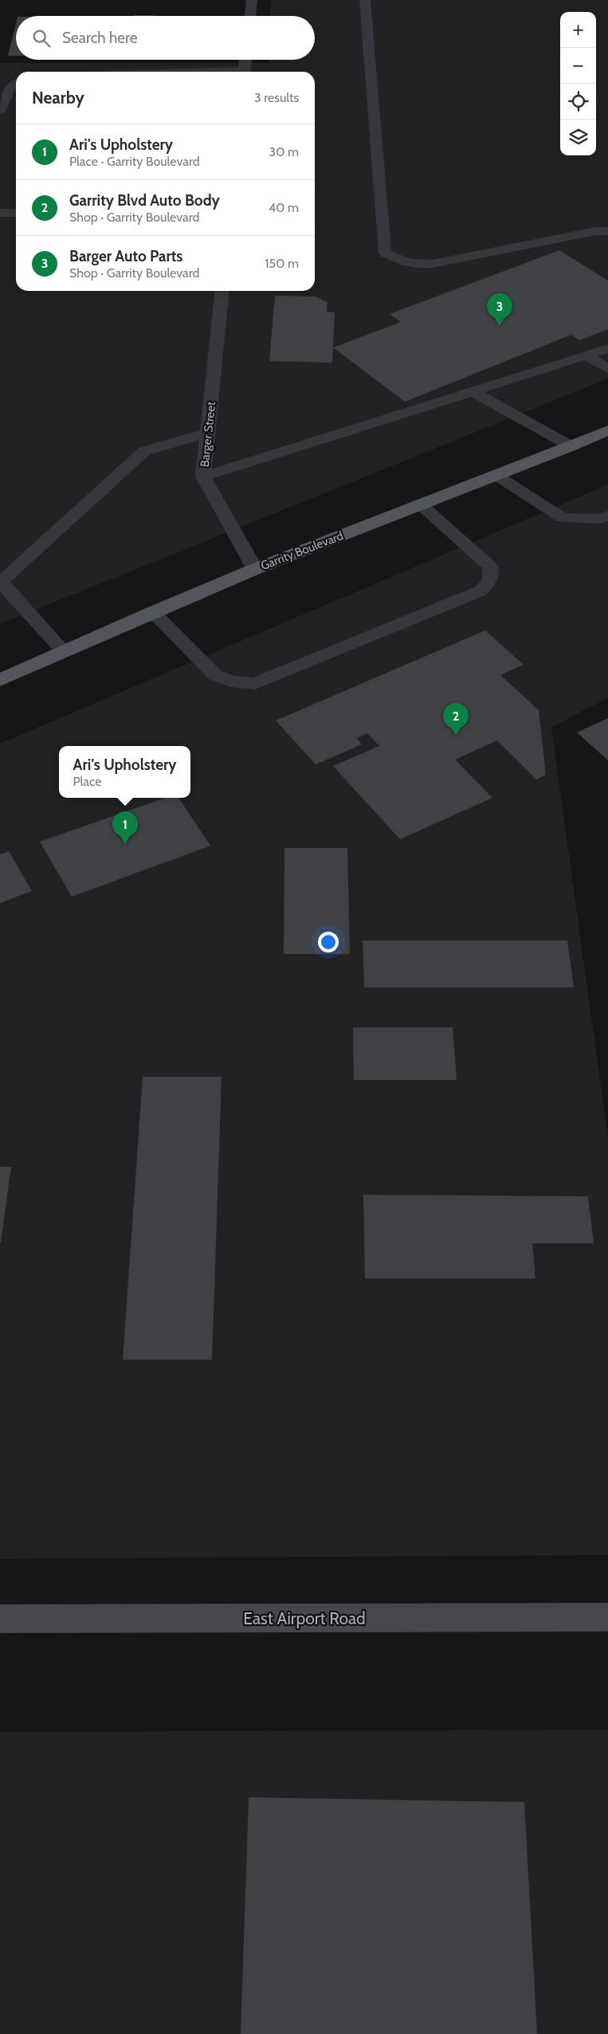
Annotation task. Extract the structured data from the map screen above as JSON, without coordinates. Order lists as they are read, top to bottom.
{
  "streets": {
    "main road": ["Garrity Boulevard"],
    "street": ["Barger Street", "East Airport Road"]
  },
  "crossings": [
    ["Barger Street", "Garrity Boulevard"]
  ],
  "page": {
    "map_buttons": ["+", "−"],
    "search": "Search here",
    "heading": ["Nearby", "3 results"],
    "list": [
      {
        "mark": "1",
        "name": "Ari's Upholstery",
        "note": "Place · Garrity Boulevard",
        "value": "30 m"
      },
      {
        "mark": "2",
        "name": "Garrity Blvd Auto Body",
        "note": "Shop · Garrity Boulevard",
        "value": "40 m"
      },
      {
        "mark": "3",
        "name": "Barger Auto Parts",
        "note": "Shop · Garrity Boulevard",
        "value": "150 m"
      }
    ],
    "pins": ["3", "2", "1"],
    "popup": ["Ari's Upholstery", "Place"]
  }
}
